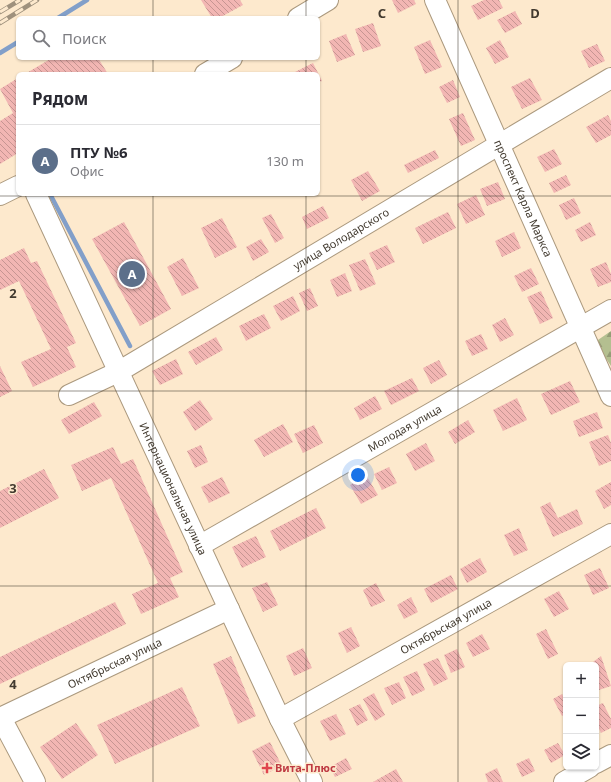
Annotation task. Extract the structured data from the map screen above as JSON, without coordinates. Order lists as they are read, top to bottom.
{
  "streets": {
    "street": [
      "проспект Карла Маркса",
      "улица Володарского",
      "Молодая улица",
      "Интернациональная улица",
      "Октябрьская улица"
    ]
  },
  "crossings": [
    ["проспект Карла Маркса", "улица Володарского"],
    ["проспект Карла Маркса", "Молодая улица"],
    ["улица Володарского", "Интернациональная улица"],
    ["Молодая улица", "Интернациональная улица"],
    ["Интернациональная улица", "Октябрьская улица"]
  ],
  "places": {
    "health": ["Вита-Плюс"]
  },
  "page": {
    "search": "Поиск",
    "heading": "Рядом",
    "list": [
      {
        "mark": "A",
        "name": "ПТУ №6",
        "note": "Офис",
        "value": "130 m"
      }
    ],
    "pins": "A",
    "map_buttons": ["+", "−"]
  },
  "grid": {
    "columns": ["C", "D"],
    "rows": ["2", "3", "4"]
  }
}
